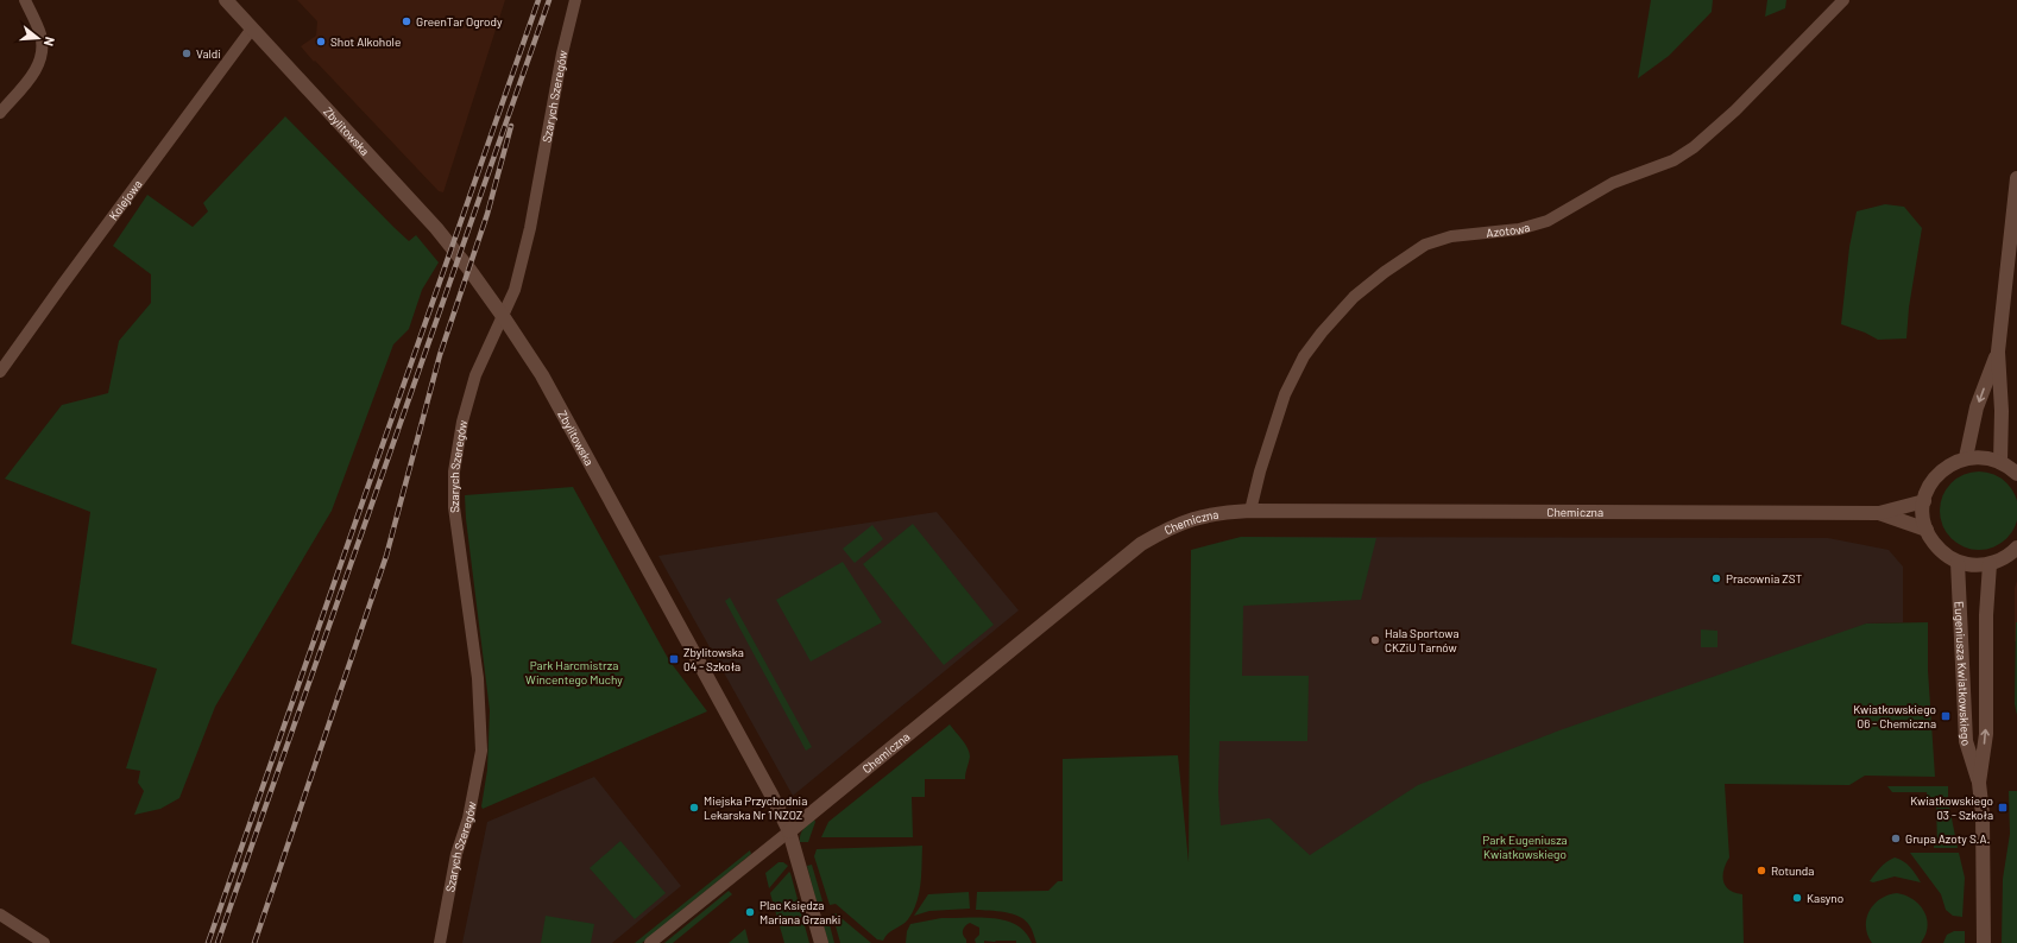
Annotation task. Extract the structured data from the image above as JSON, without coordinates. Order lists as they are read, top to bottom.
{
  "streets": {
    "street": [
      "Szarych Szeregów",
      "Zbylitowska",
      "Kolejowa",
      "Azotowa",
      "Chemiczna",
      "Eugeniusza Kwiatkowskiego"
    ]
  },
  "crossings": [
    ["Zbylitowska", "Kolejowa"],
    ["Zbylitowska", "Chemiczna"],
    ["Azotowa", "Chemiczna"]
  ],
  "parks": ["Park Harcmistrza Wincentego Muchy", "Park Eugeniusza Kwiatkowskiego"],
  "places": {
    "other": [
      "GreenTar Ogrody",
      "Shot Alkohole",
      "Valdi",
      "Pracownia ZST",
      "Hala Sportowa CKZiU Tarnów",
      "Miejska Przychodnia Lekarska Nr 1 NZOZ",
      "Grupa Azoty S.A.",
      "Rotunda",
      "Kasyno",
      "Plac Księdza Mariana Grzanki"
    ],
    "transit": ["Zbylitowska 04 - Szkoła", "Kwiatkowskiego 06 - Chemiczna", "Kwiatkowskiego 03 - Szkoła"]
  },
  "north": "right"
}
